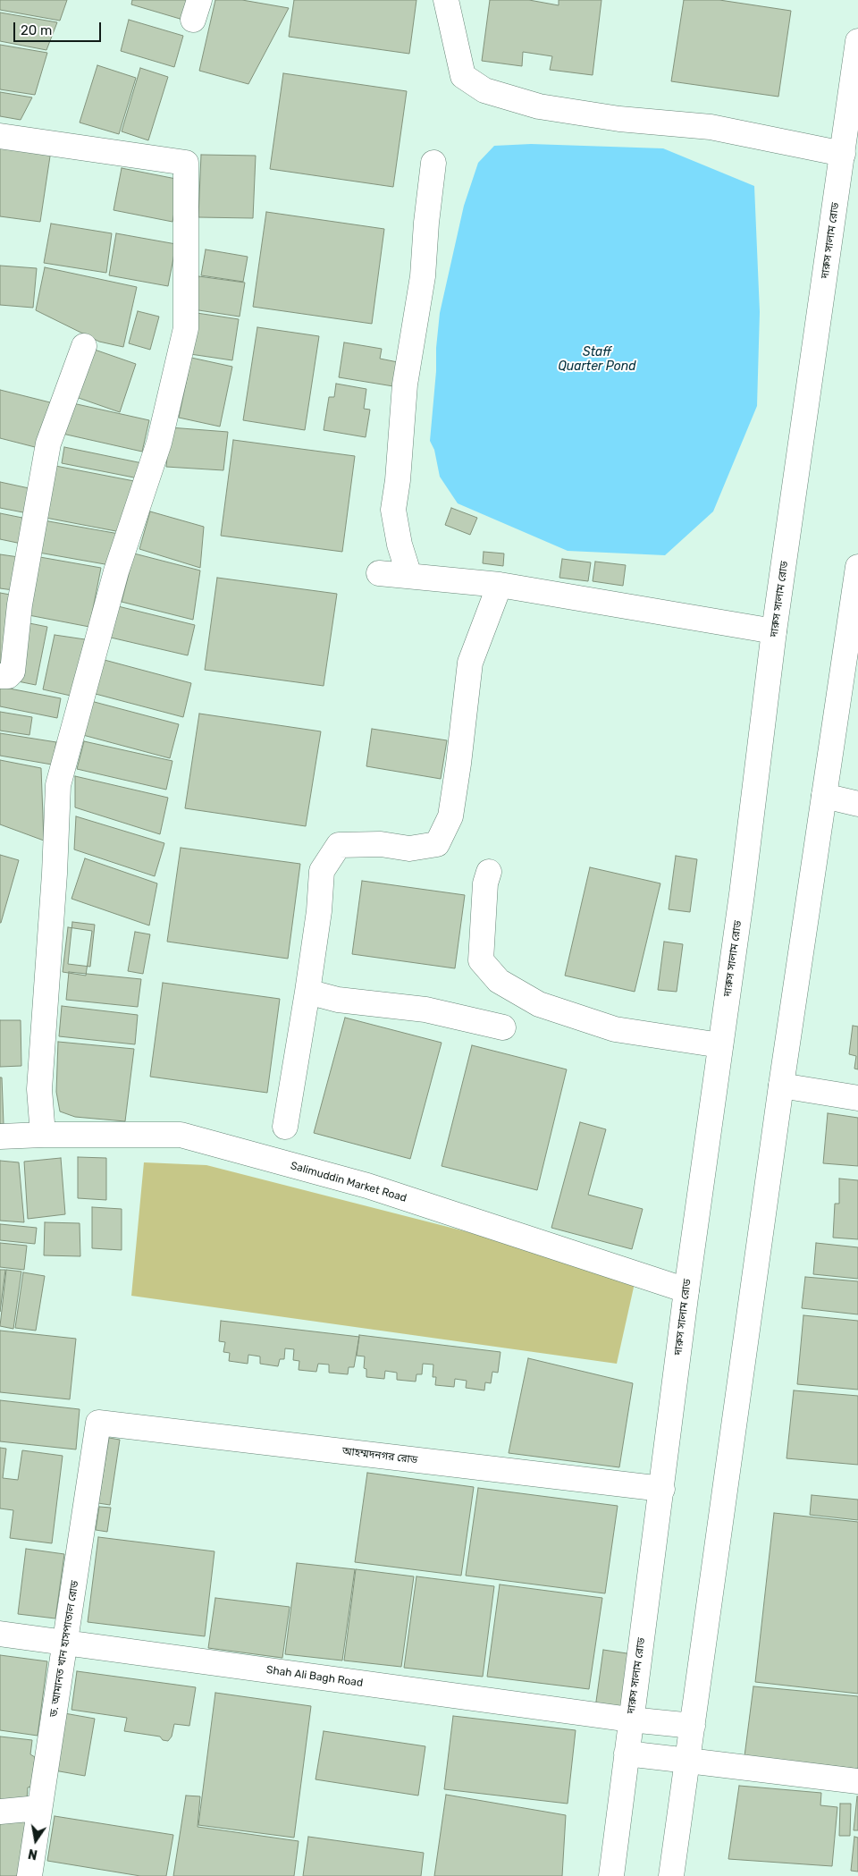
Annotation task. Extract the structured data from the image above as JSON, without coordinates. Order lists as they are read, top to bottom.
{
  "streets": {
    "street": [
      "দারুস সালাম রোড",
      "Salimuddin Market Road",
      "আহম্মদনগর রোড",
      "ড. আমানত খান হাসপাতাল রোড",
      "Shah Ali Bagh Road"
    ]
  },
  "crossings": [
    ["দারুস সালাম রোড", "Salimuddin Market Road"],
    ["দারুস সালাম রোড", "আহম্মদনগর রোড"],
    ["দারুস সালাম রোড", "Shah Ali Bagh Road"],
    ["আহম্মদনগর রোড", "ড. আমানত খান হাসপাতাল রোড"],
    ["ড. আমানত খান হাসপাতাল রোড", "Shah Ali Bagh Road"]
  ],
  "water": ["Staff Quarter Pond"],
  "scale_bar": "20 m",
  "north": "bottom"
}
